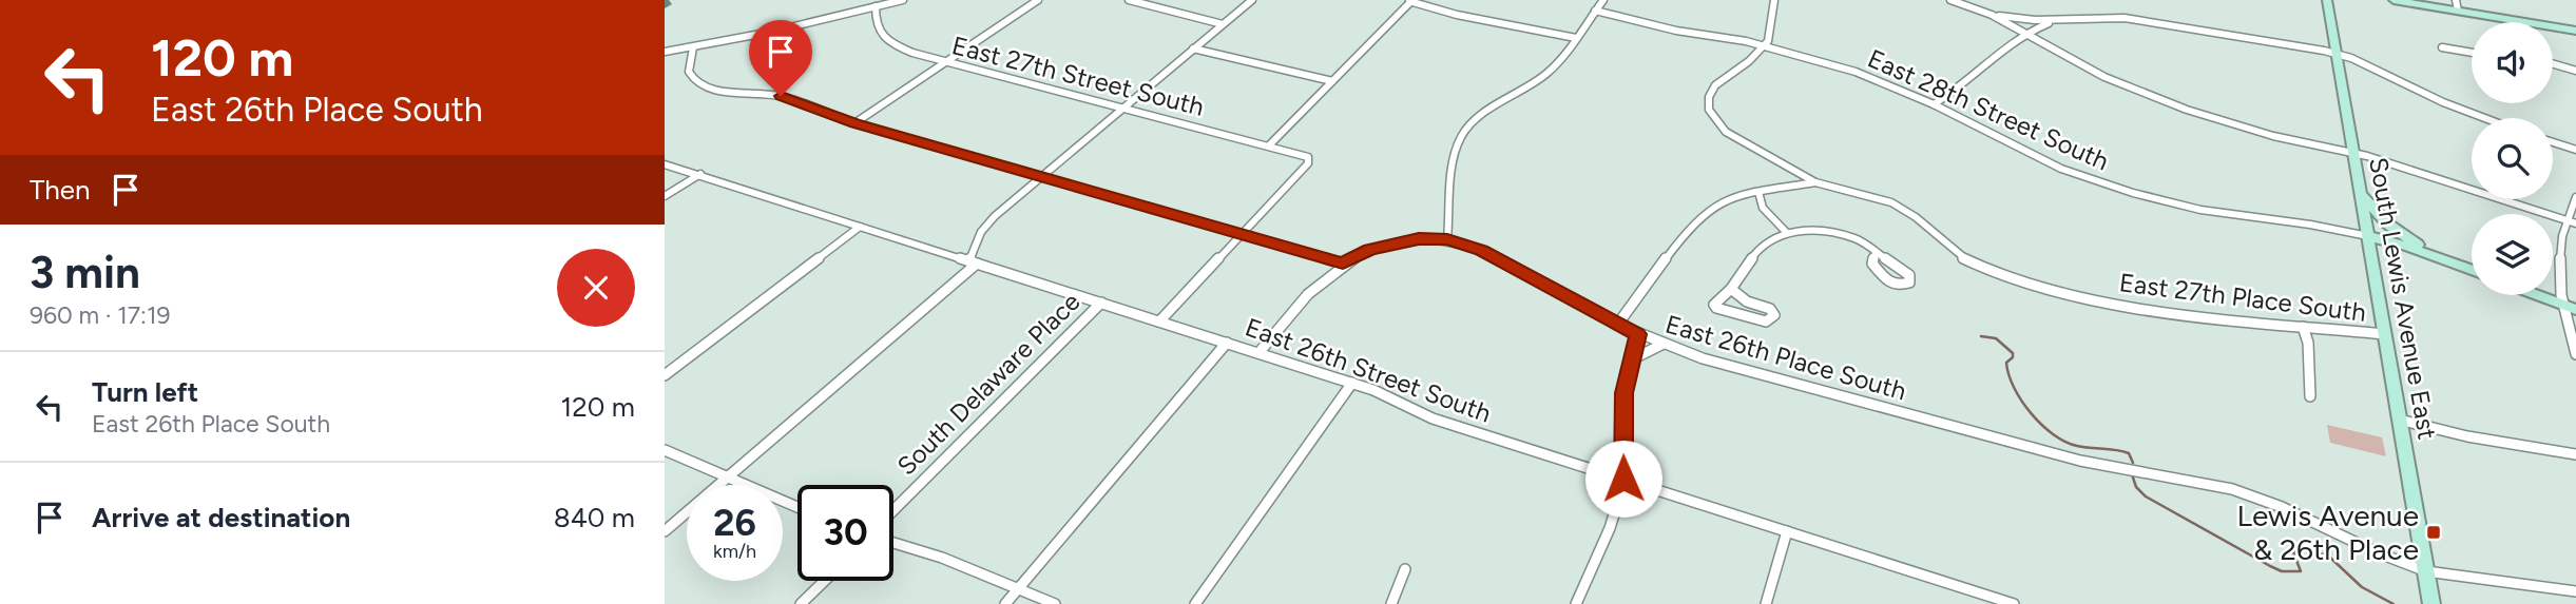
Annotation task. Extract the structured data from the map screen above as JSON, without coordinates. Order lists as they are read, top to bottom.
{
  "streets": {
    "main road": ["South Lewis Avenue East"],
    "street": [
      "East 27th Street South",
      "East 28th Street South",
      "East 27th Place South",
      "East 26th Place South",
      "East 26th Street South",
      "South Delaware Place"
    ]
  },
  "crossings": [
    ["East 28th Street South", "South Lewis Avenue East"],
    ["East 27th Place South", "South Lewis Avenue East"],
    ["South Lewis Avenue East", "East 26th Place South"],
    ["East 26th Place South", "East 26th Street South"],
    ["East 26th Street South", "South Delaware Place"]
  ],
  "places": {
    "transit": ["Lewis Avenue & 26th Place"]
  },
  "page": {
    "turn": ["120 m", "East 26th Place South"],
    "then": "Then",
    "heading": ["3 min", "960 m · 17:19"],
    "list": [
      {
        "name": "Turn left",
        "note": "East 26th Place South",
        "value": "120 m"
      },
      {
        "name": "Arrive at destination",
        "value": "840 m"
      }
    ],
    "speed": "26 km/h",
    "limit": "30"
  }
}
